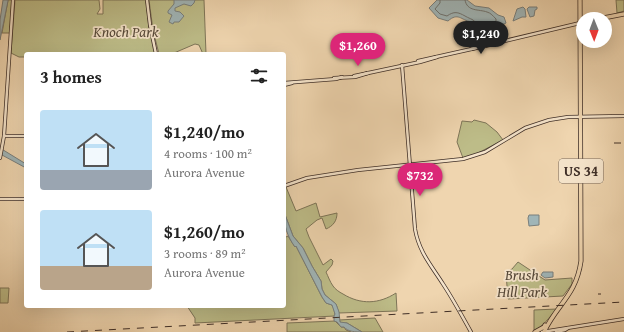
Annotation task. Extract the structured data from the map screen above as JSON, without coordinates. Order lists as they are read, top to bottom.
{
  "streets": {
    "main road": ["US 34"]
  },
  "parks": ["Knoch Park", "Brush Hill Park"],
  "north": "bottom",
  "page": {
    "price": ["$1,240", "$1,260", "$732"],
    "heading": "3 homes",
    "list": [
      {
        "name": "$1,240/mo",
        "note": "4 rooms · 100 m² · Aurora Avenue"
      },
      {
        "name": "$1,260/mo",
        "note": "3 rooms · 89 m² · Aurora Avenue"
      }
    ]
  }
}
